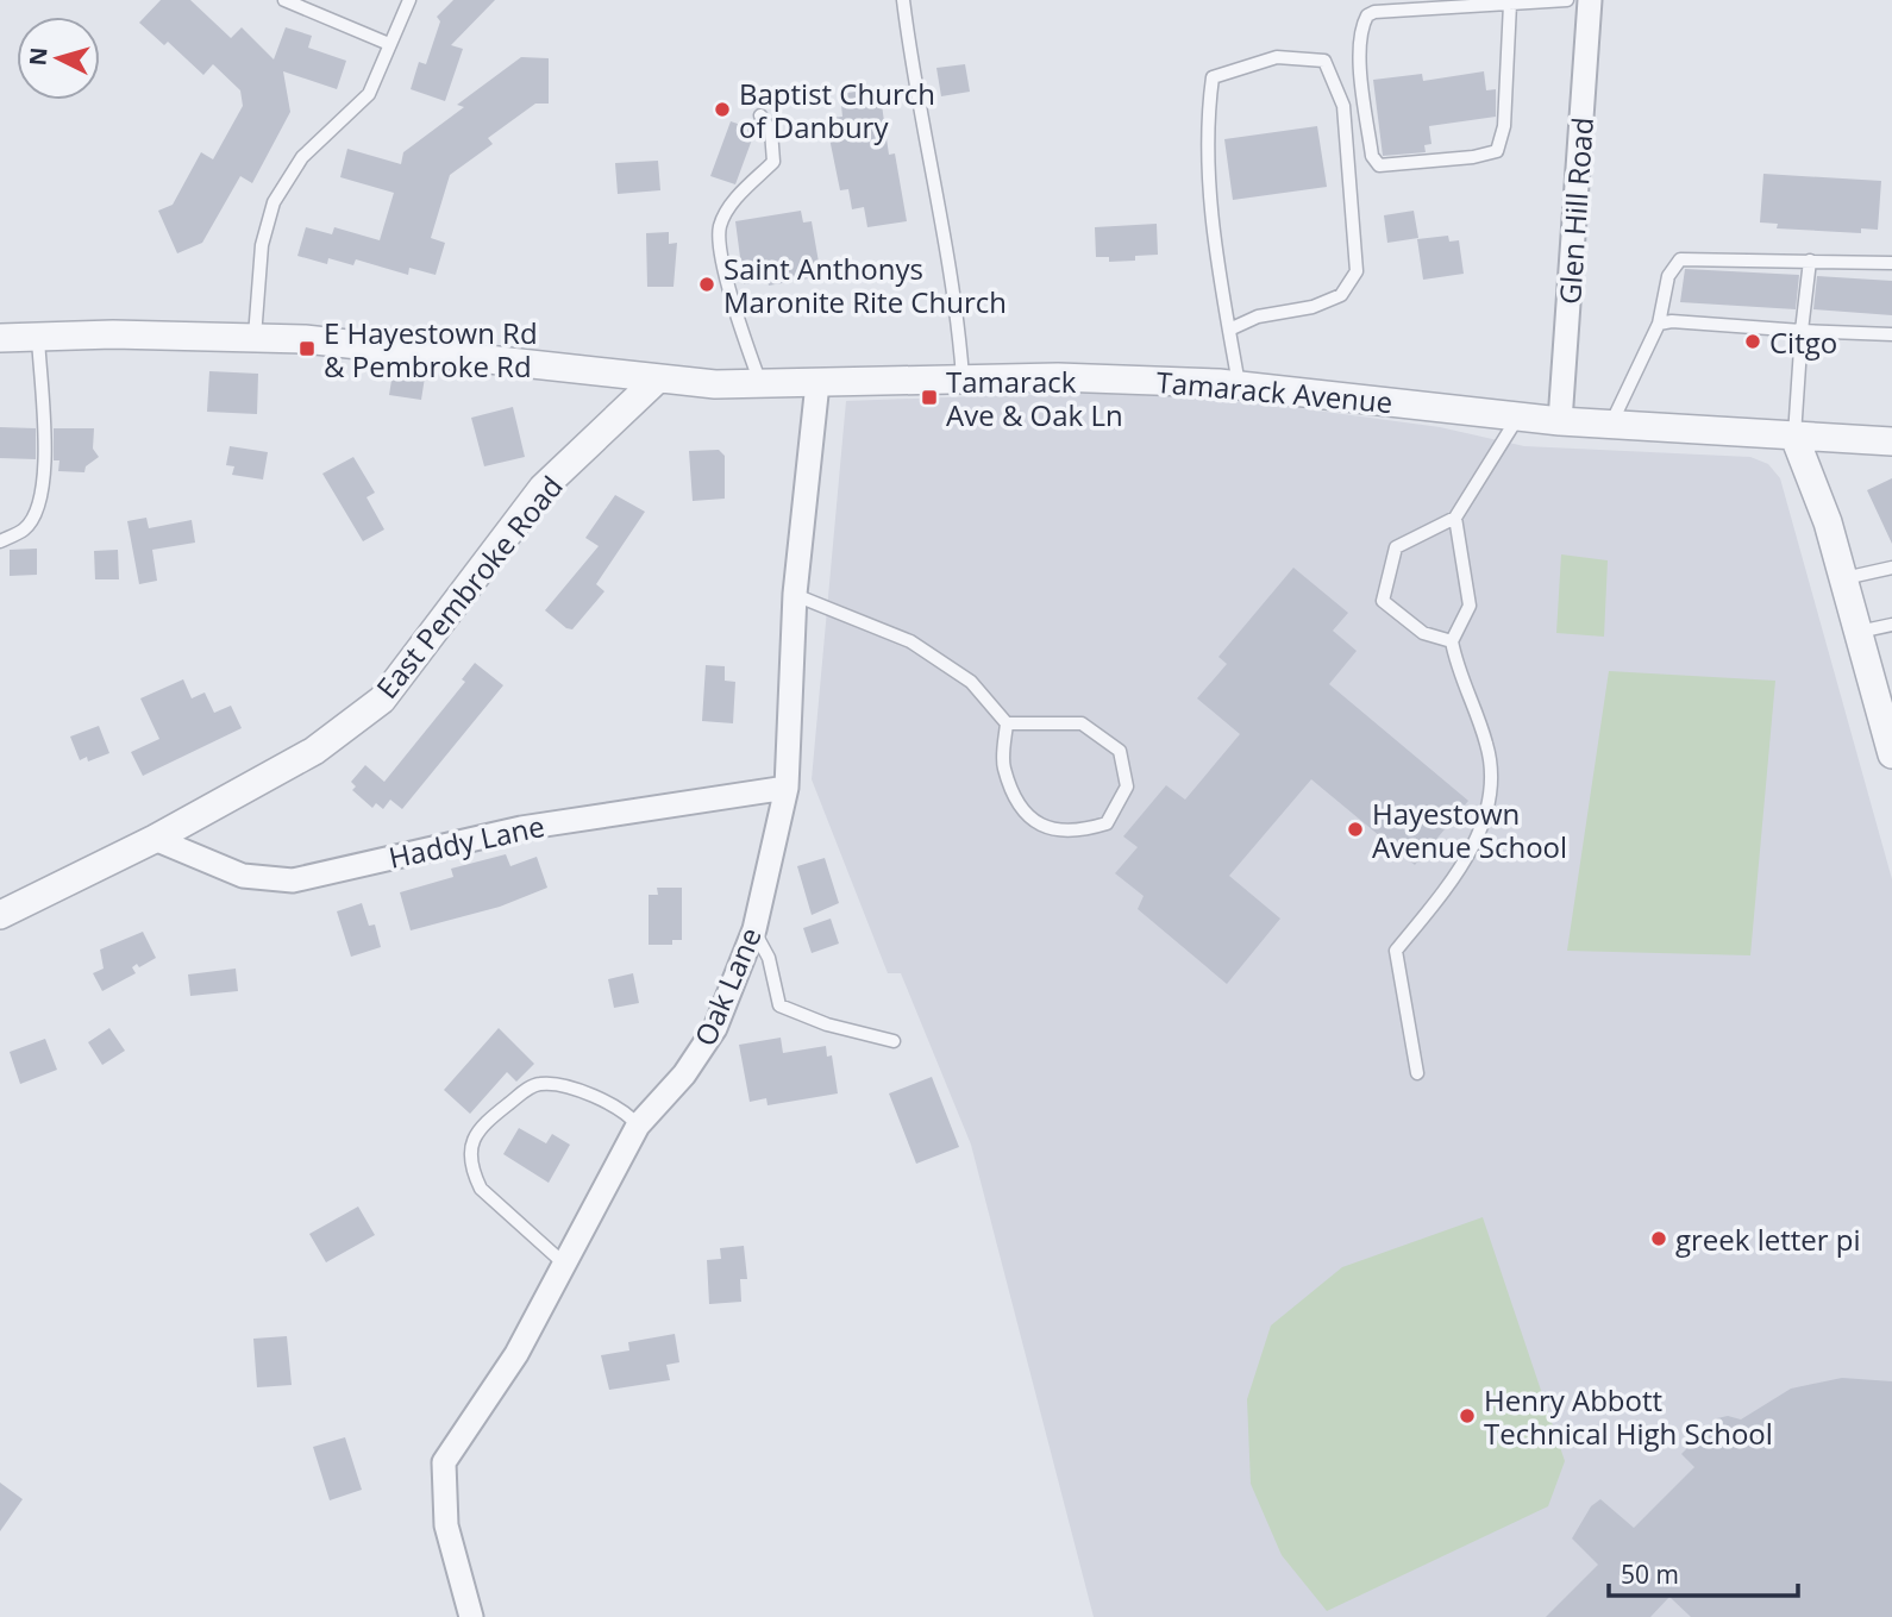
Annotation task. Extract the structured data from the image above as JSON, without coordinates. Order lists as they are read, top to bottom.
{
  "streets": {
    "street": [
      "Glen Hill Road",
      "Tamarack Avenue",
      "East Pembroke Road",
      "Haddy Lane",
      "Oak Lane"
    ]
  },
  "crossings": [
    ["Glen Hill Road", "Tamarack Avenue"],
    ["Tamarack Avenue", "East Pembroke Road"],
    ["Tamarack Avenue", "Oak Lane"],
    ["East Pembroke Road", "Haddy Lane"],
    ["Haddy Lane", "Oak Lane"]
  ],
  "places": {
    "other": [
      "Baptist Church of Danbury",
      "Saint Anthonys Maronite Rite Church",
      "Citgo",
      "Hayestown Avenue School",
      "greek letter pi",
      "Henry Abbott Technical High School"
    ],
    "transit": ["E Hayestown Rd & Pembroke Rd", "Tamarack Ave & Oak Ln"]
  },
  "scale_bar": "50 m",
  "north": "left"
}
